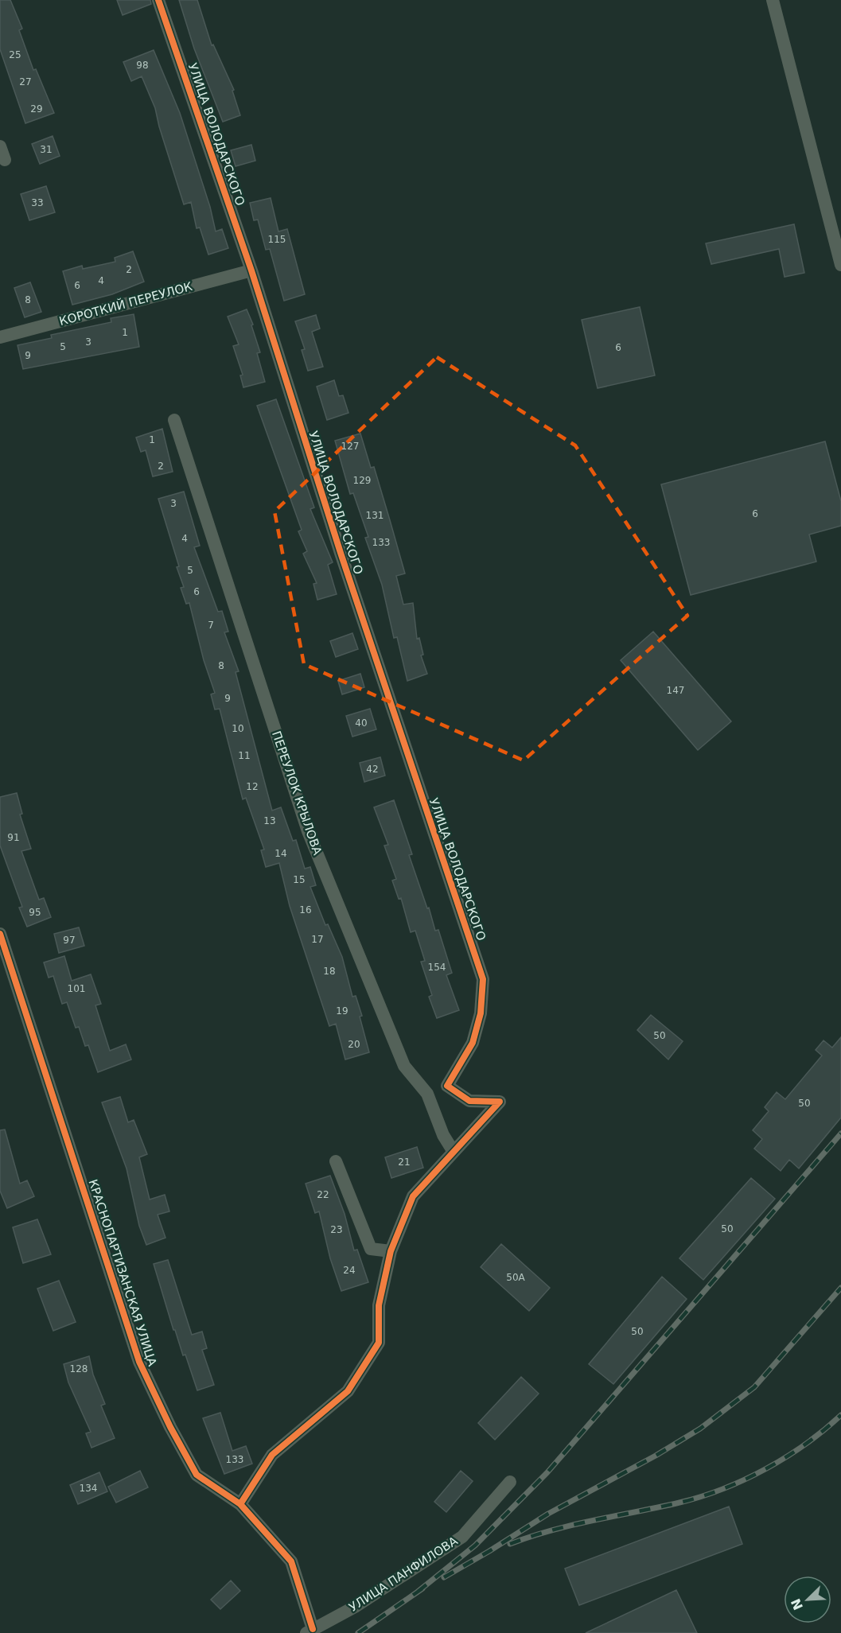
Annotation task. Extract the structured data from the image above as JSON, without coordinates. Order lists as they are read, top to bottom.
{
  "streets": {
    "street": [
      "УЛИЦА ВОЛОДАРСКОГО",
      "КОРОТКИЙ ПЕРЕУЛОК",
      "ПЕРЕУЛОК КРЫЛОВА",
      "КРАСНОПАРТИЗАНСКАЯ УЛИЦА",
      "УЛИЦА ПАНФИЛОВА"
    ]
  },
  "crossings": [
    ["УЛИЦА ВОЛОДАРСКОГО", "КОРОТКИЙ ПЕРЕУЛОК"],
    ["КРАСНОПАРТИЗАНСКАЯ УЛИЦА", "УЛИЦА ПАНФИЛОВА"]
  ],
  "house_numbers": [
    "25",
    "98",
    "27",
    "29",
    "31",
    "33",
    "115",
    "2",
    "4",
    "6",
    "8",
    "1",
    "3",
    "5",
    "6",
    "9",
    "1",
    "127",
    "2",
    "129",
    "3",
    "6",
    "131",
    "4",
    "133",
    "5",
    "6",
    "7",
    "8",
    "147",
    "9",
    "40",
    "10",
    "11",
    "42",
    "12",
    "13",
    "91",
    "14",
    "15",
    "16",
    "95",
    "17",
    "97",
    "154",
    "18",
    "101",
    "19",
    "50",
    "20",
    "50",
    "21",
    "22",
    "50",
    "23",
    "24",
    "50А",
    "50",
    "128",
    "133",
    "134"
  ],
  "north": "bottom left"
}
